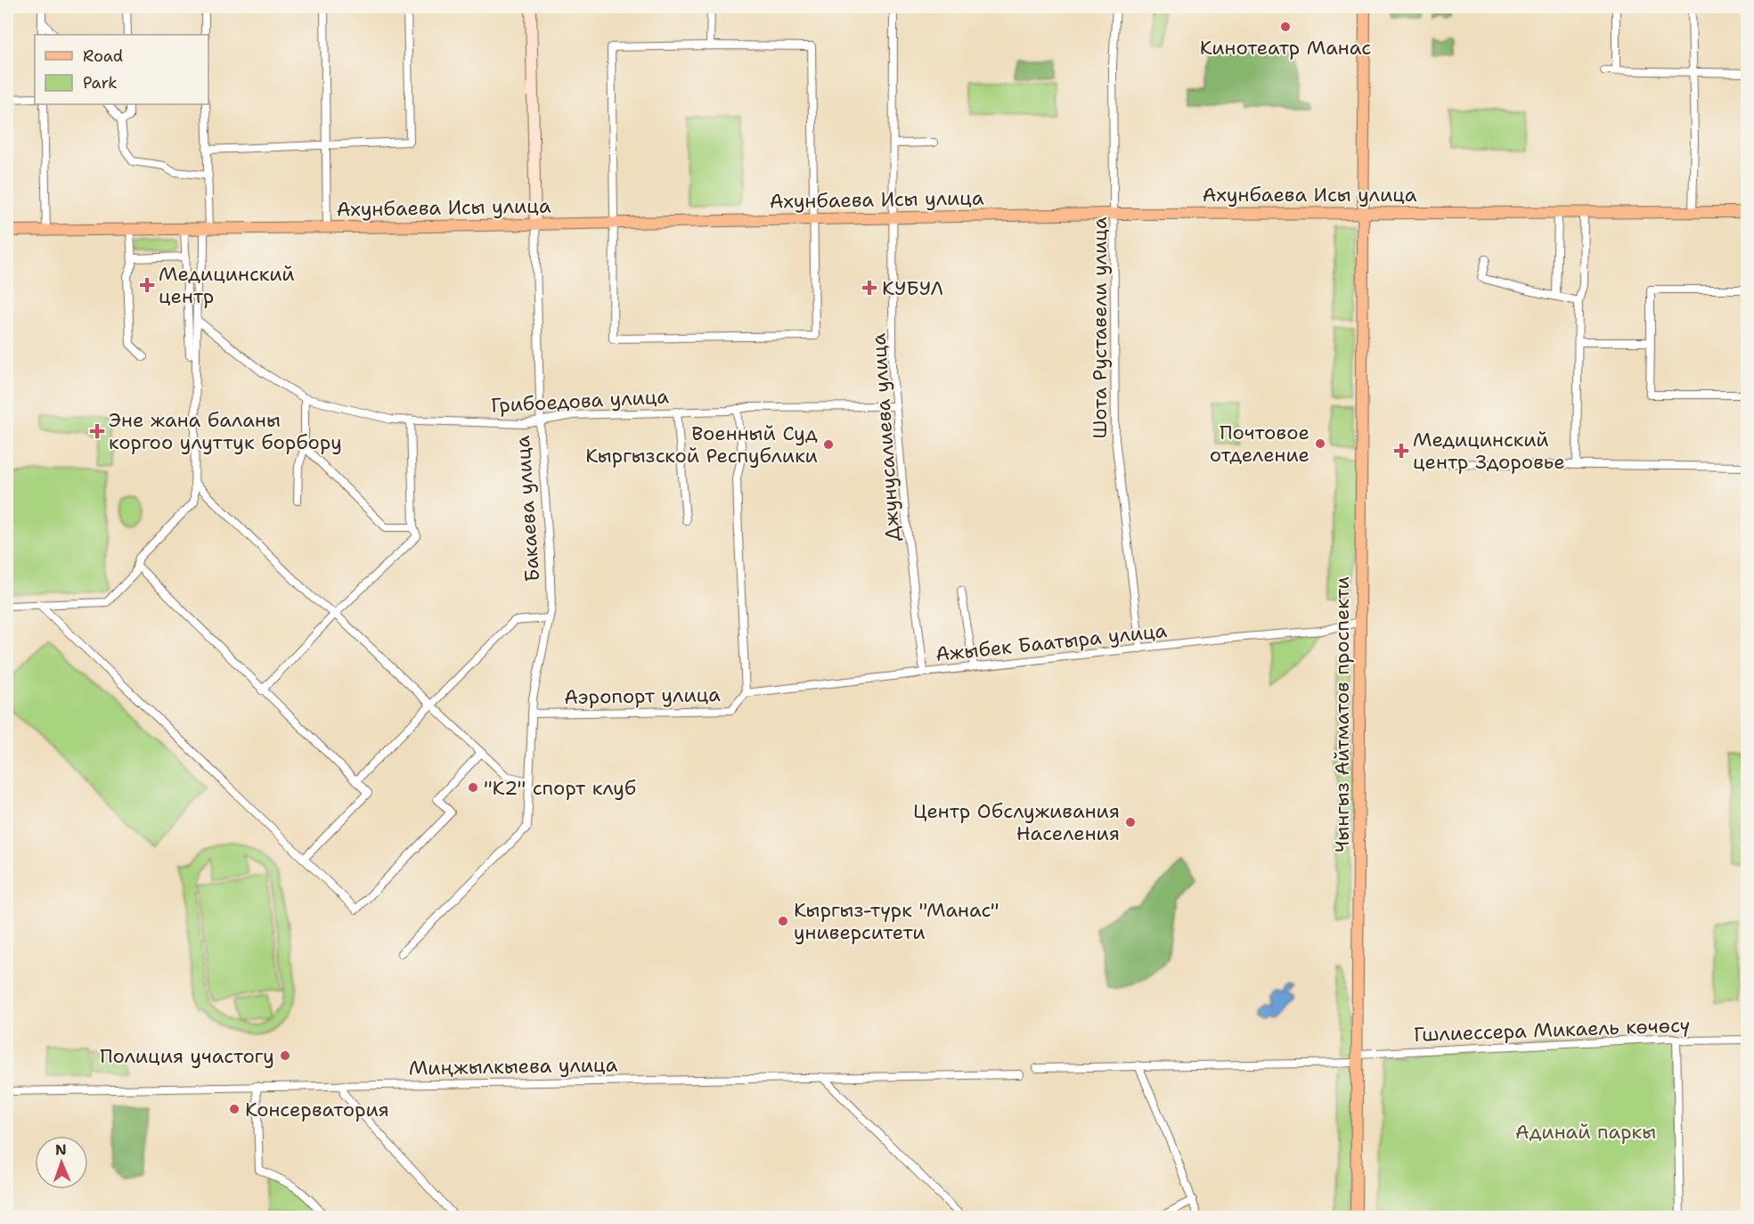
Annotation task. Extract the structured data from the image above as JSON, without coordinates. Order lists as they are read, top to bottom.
{
  "streets": {
    "main road": ["Ахунбаева Исы улица", "Бакаева улица", "Чынгыз Айтматов проспекти"],
    "street": [
      "Шота Руставели улица",
      "Грибоедова улица",
      "Джунусалиева улица",
      "Ажыбек Баатыра улица",
      "Аэропорт улица",
      "Гшлиессера Микаель көчөсү",
      "Миңжылкыева улица"
    ]
  },
  "crossings": [
    ["Ахунбаева Исы улица", "Шота Руставели улица"],
    ["Ахунбаева Исы улица", "Джунусалиева улица"],
    ["Ахунбаева Исы улица", "Бакаева улица"],
    ["Ахунбаева Исы улица", "Чынгыз Айтматов проспекти"],
    ["Шота Руставели улица", "Ажыбек Баатыра улица"],
    ["Грибоедова улица", "Джунусалиева улица"],
    ["Грибоедова улица", "Бакаева улица"],
    ["Джунусалиева улица", "Ажыбек Баатыра улица"],
    ["Бакаева улица", "Аэропорт улица"],
    ["Ажыбек Баатыра улица", "Аэропорт улица"],
    ["Ажыбек Баатыра улица", "Чынгыз Айтматов проспекти"],
    ["Чынгыз Айтматов проспекти", "Гшлиессера Микаель көчөсү"]
  ],
  "parks": ["Адинай паркы"],
  "places": {
    "other": [
      "Кинотеатр Манас",
      "Почтовое отделение",
      "Военный Суд Кыргызской Республики",
      "\"К2\" спорт клуб",
      "Центр Обслуживания Населения",
      "Кыргыз-түрк \"Манас\" университети",
      "Полиция участогу",
      "Консерватория"
    ],
    "health": [
      "Медицинский центр",
      "КУБУЛ",
      "Эне жана баланы коргоо улуттук борбору",
      "Медицинский центр Здоровье"
    ]
  },
  "legend": ["Road", "Park"],
  "north": "top"
}
